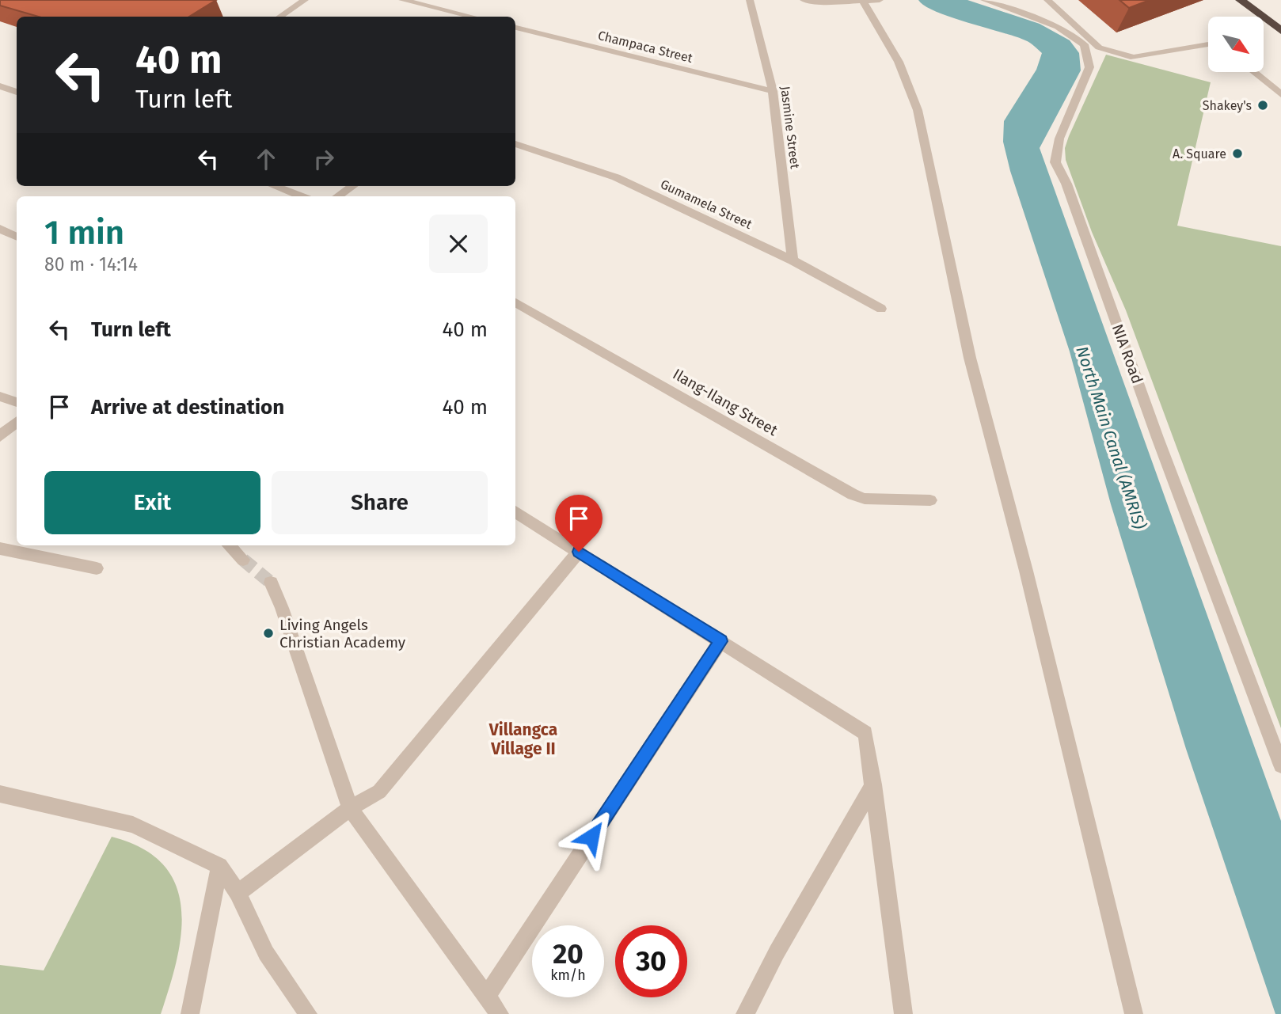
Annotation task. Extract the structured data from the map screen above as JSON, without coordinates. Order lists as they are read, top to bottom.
{
  "streets": {
    "street": [
      "Champaca Street",
      "Jasmine Street",
      "Gumamela Street",
      "NIA Road",
      "Ilang-Ilang Street"
    ]
  },
  "crossings": [
    ["Champaca Street", "Jasmine Street"],
    ["Jasmine Street", "Gumamela Street"]
  ],
  "districts": ["Villangca Village II"],
  "water": ["North Main Canal (AMRIS)"],
  "places": ["Shakey's", "A. Square", "Living Angels Christian Academy"],
  "north": "bottom right",
  "page": {
    "turn": ["40 m", "Turn left"],
    "heading": ["1 min", "80 m · 14:14"],
    "list": [
      {
        "name": "Turn left",
        "value": "40 m"
      },
      {
        "name": "Arrive at destination",
        "value": "40 m"
      }
    ],
    "buttons": ["Exit", "Share"],
    "speed": "20 km/h",
    "limit": "30"
  }
}
